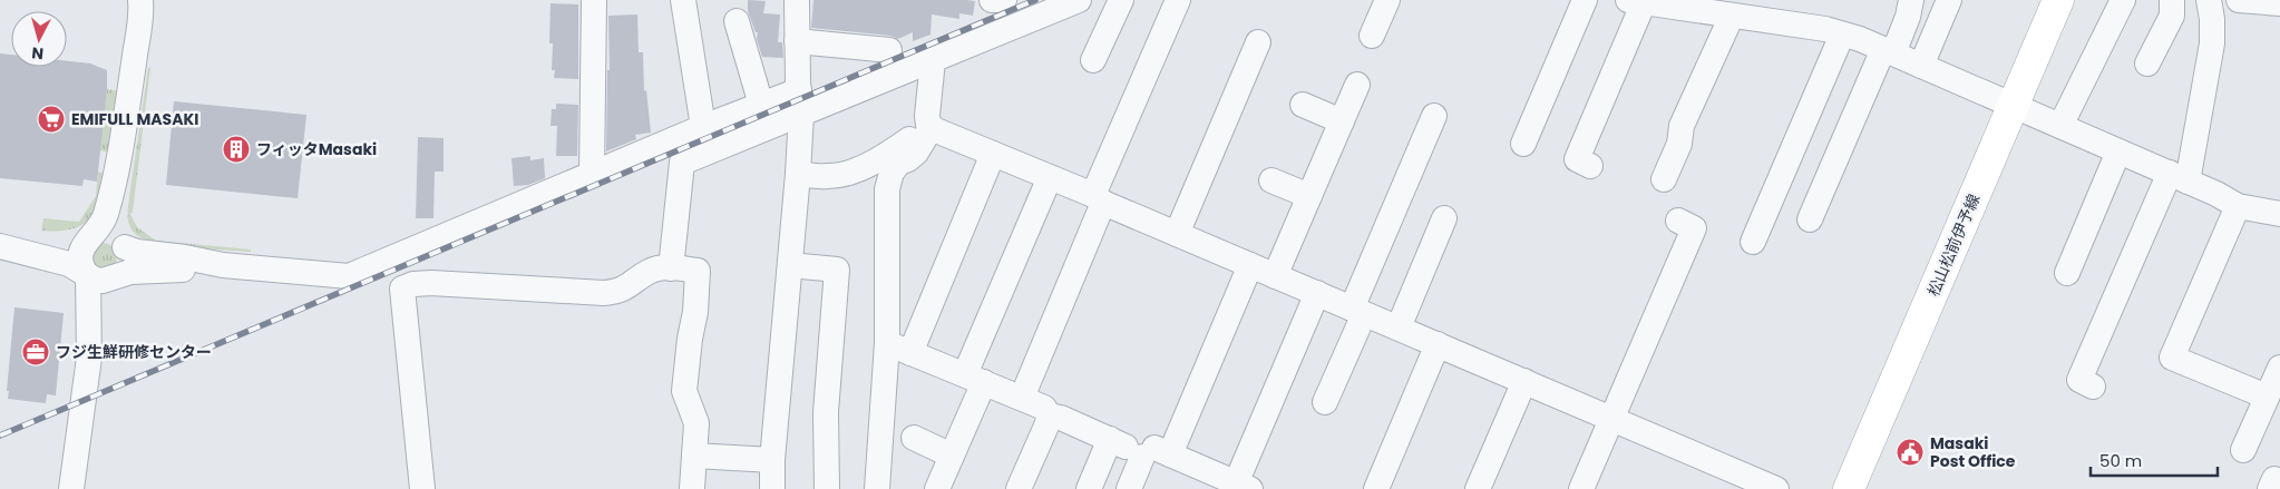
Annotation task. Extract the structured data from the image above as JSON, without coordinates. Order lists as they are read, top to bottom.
{
  "streets": {
    "main road": ["松山松前伊予線"]
  },
  "places": {
    "supermarket": ["EMIFULL MASAKI"],
    "building": ["フィッタMasaki"],
    "office": ["フジ生鮮研修センター"],
    "public building": ["Masaki Post Office"]
  },
  "scale_bar": "50 m",
  "north": "bottom"
}
